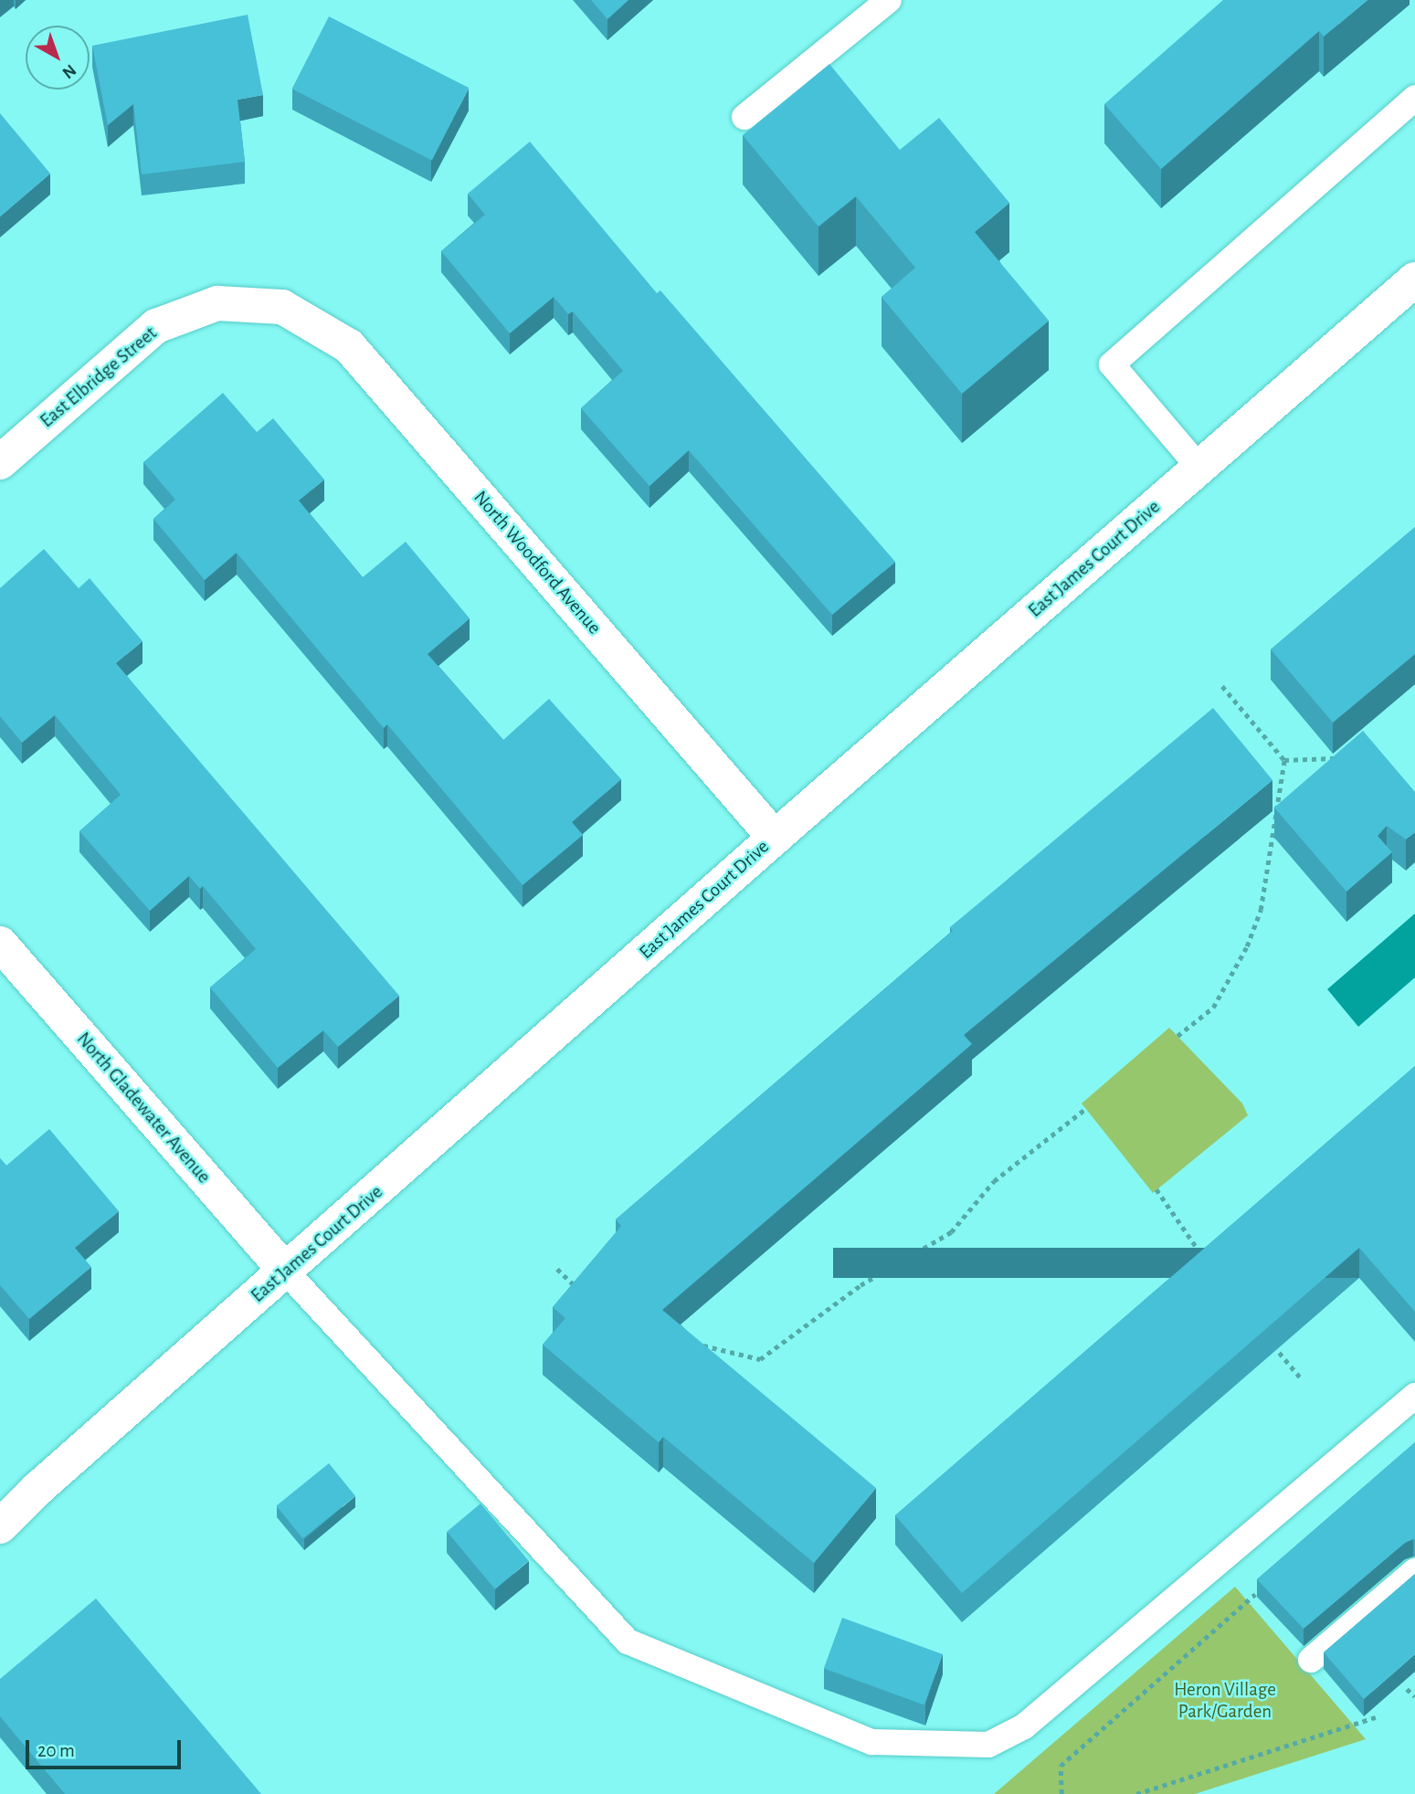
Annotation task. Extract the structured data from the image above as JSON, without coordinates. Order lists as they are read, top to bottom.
{
  "streets": {
    "street": [
      "East Elbridge Street",
      "East James Court Drive",
      "North Woodford Avenue",
      "North Gladewater Avenue"
    ]
  },
  "crossings": [
    ["East Elbridge Street", "North Woodford Avenue"],
    ["East James Court Drive", "North Woodford Avenue"],
    ["East James Court Drive", "North Gladewater Avenue"]
  ],
  "parks": ["Heron Village Park/Garden"],
  "scale_bar": "20 m",
  "north": "bottom right"
}
